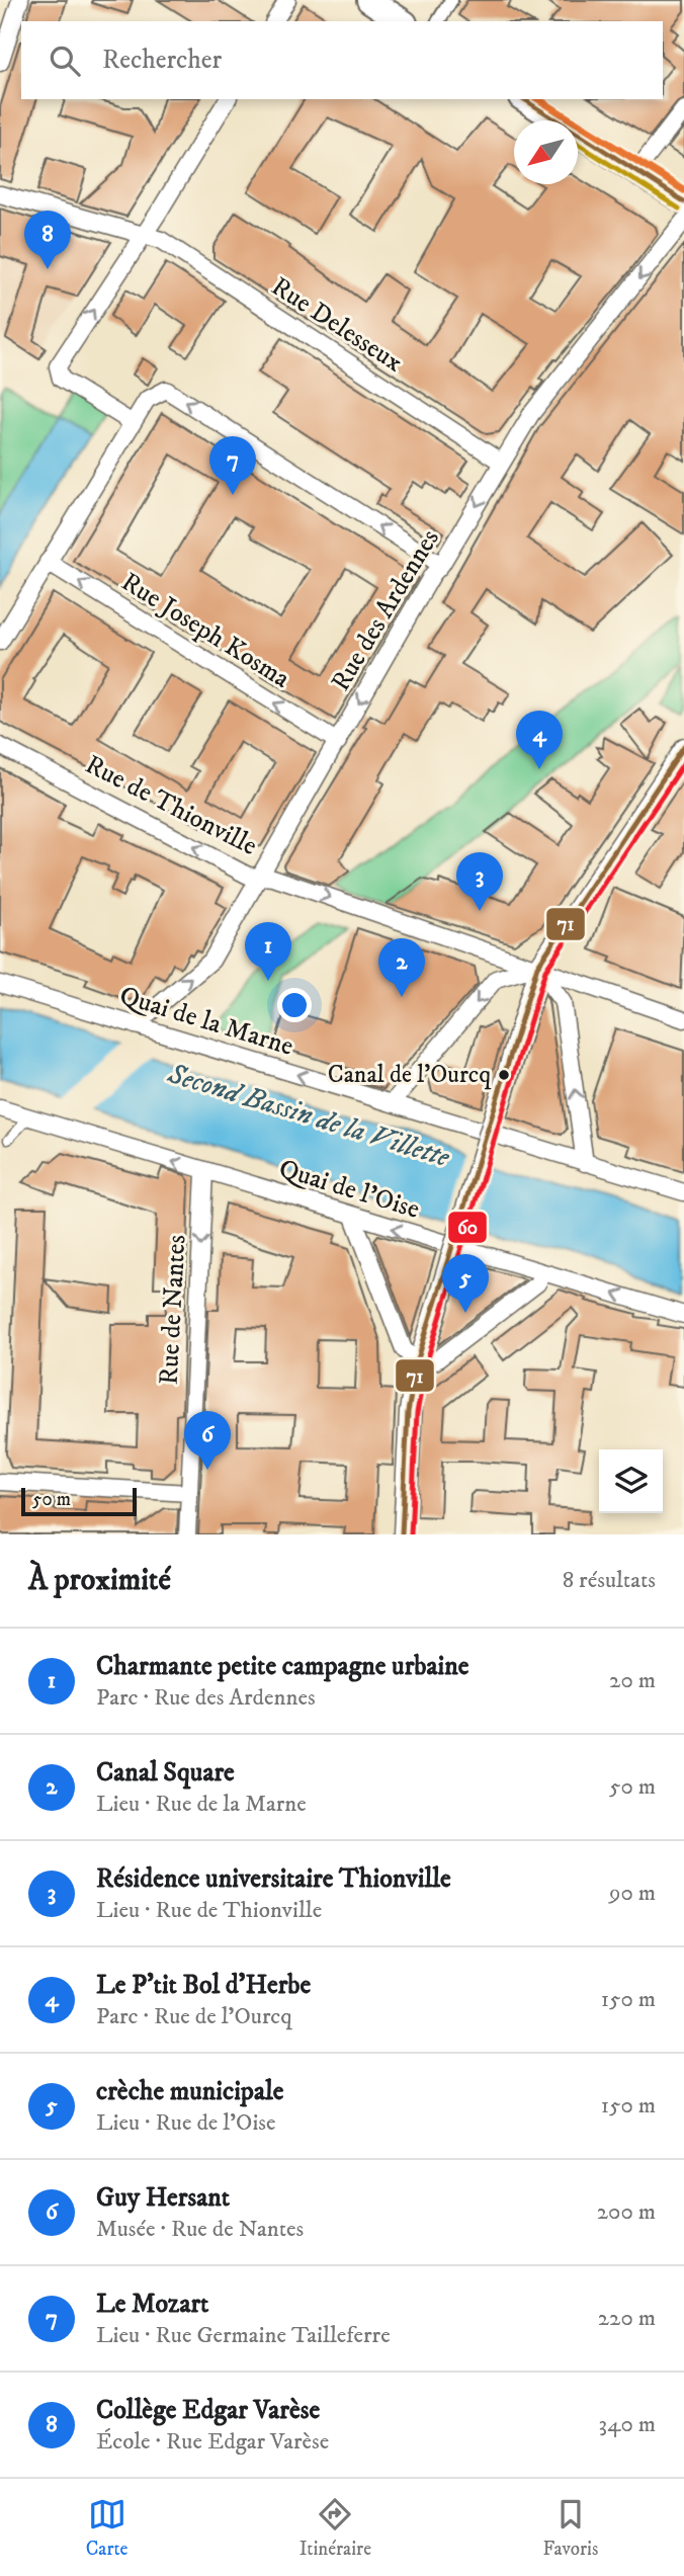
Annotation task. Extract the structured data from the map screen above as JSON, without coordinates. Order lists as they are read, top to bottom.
{
  "streets": {
    "street": [
      "Rue Delesseux",
      "Rue des Ardennes",
      "Rue Joseph Kosma",
      "Rue de Thionville",
      "Quai de la Marne",
      "Quai de l'Oise",
      "Rue de Nantes"
    ]
  },
  "crossings": [
    ["Rue Delesseux", "Rue des Ardennes"],
    ["Rue des Ardennes", "Rue Joseph Kosma"],
    ["Rue des Ardennes", "Rue de Thionville"],
    ["Rue des Ardennes", "Quai de la Marne"],
    ["Quai de l'Oise", "Rue de Nantes"]
  ],
  "one_way": [
    "Rue Joseph Kosma",
    "Quai de la Marne",
    "Quai de l'Oise",
    "Rue de Nantes"
  ],
  "water": ["Second Bassin de la Villette"],
  "places": ["Canal de l'Ourcq"],
  "lines": ["transit line 5", "transit line 71", "transit line 60"],
  "scale_bar": "50 m",
  "north": "bottom left",
  "page": {
    "search": "Rechercher",
    "pins": [
      "8",
      "7",
      "4",
      "3",
      "1",
      "2",
      "5",
      "6"
    ],
    "scale": "50 m",
    "heading": ["À proximité", "8 résultats"],
    "list": [
      {
        "mark": "1",
        "name": "Charmante petite campagne urbaine",
        "note": "Parc · Rue des Ardennes",
        "value": "20 m"
      },
      {
        "mark": "2",
        "name": "Canal Square",
        "note": "Lieu · Rue de la Marne",
        "value": "50 m"
      },
      {
        "mark": "3",
        "name": "Résidence universitaire Thionville",
        "note": "Lieu · Rue de Thionville",
        "value": "90 m"
      },
      {
        "mark": "4",
        "name": "Le P'tit Bol d'Herbe",
        "note": "Parc · Rue de l'Ourcq",
        "value": "150 m"
      },
      {
        "mark": "5",
        "name": "crèche municipale",
        "note": "Lieu · Rue de l'Oise",
        "value": "150 m"
      },
      {
        "mark": "6",
        "name": "Guy Hersant",
        "note": "Musée · Rue de Nantes",
        "value": "200 m"
      },
      {
        "mark": "7",
        "name": "Le Mozart",
        "note": "Lieu · Rue Germaine Tailleferre",
        "value": "220 m"
      },
      {
        "mark": "8",
        "name": "Collège Edgar Varèse",
        "note": "École · Rue Edgar Varèse",
        "value": "340 m"
      }
    ],
    "nav": ["Carte", "Itinéraire", "Favoris"]
  }
}
